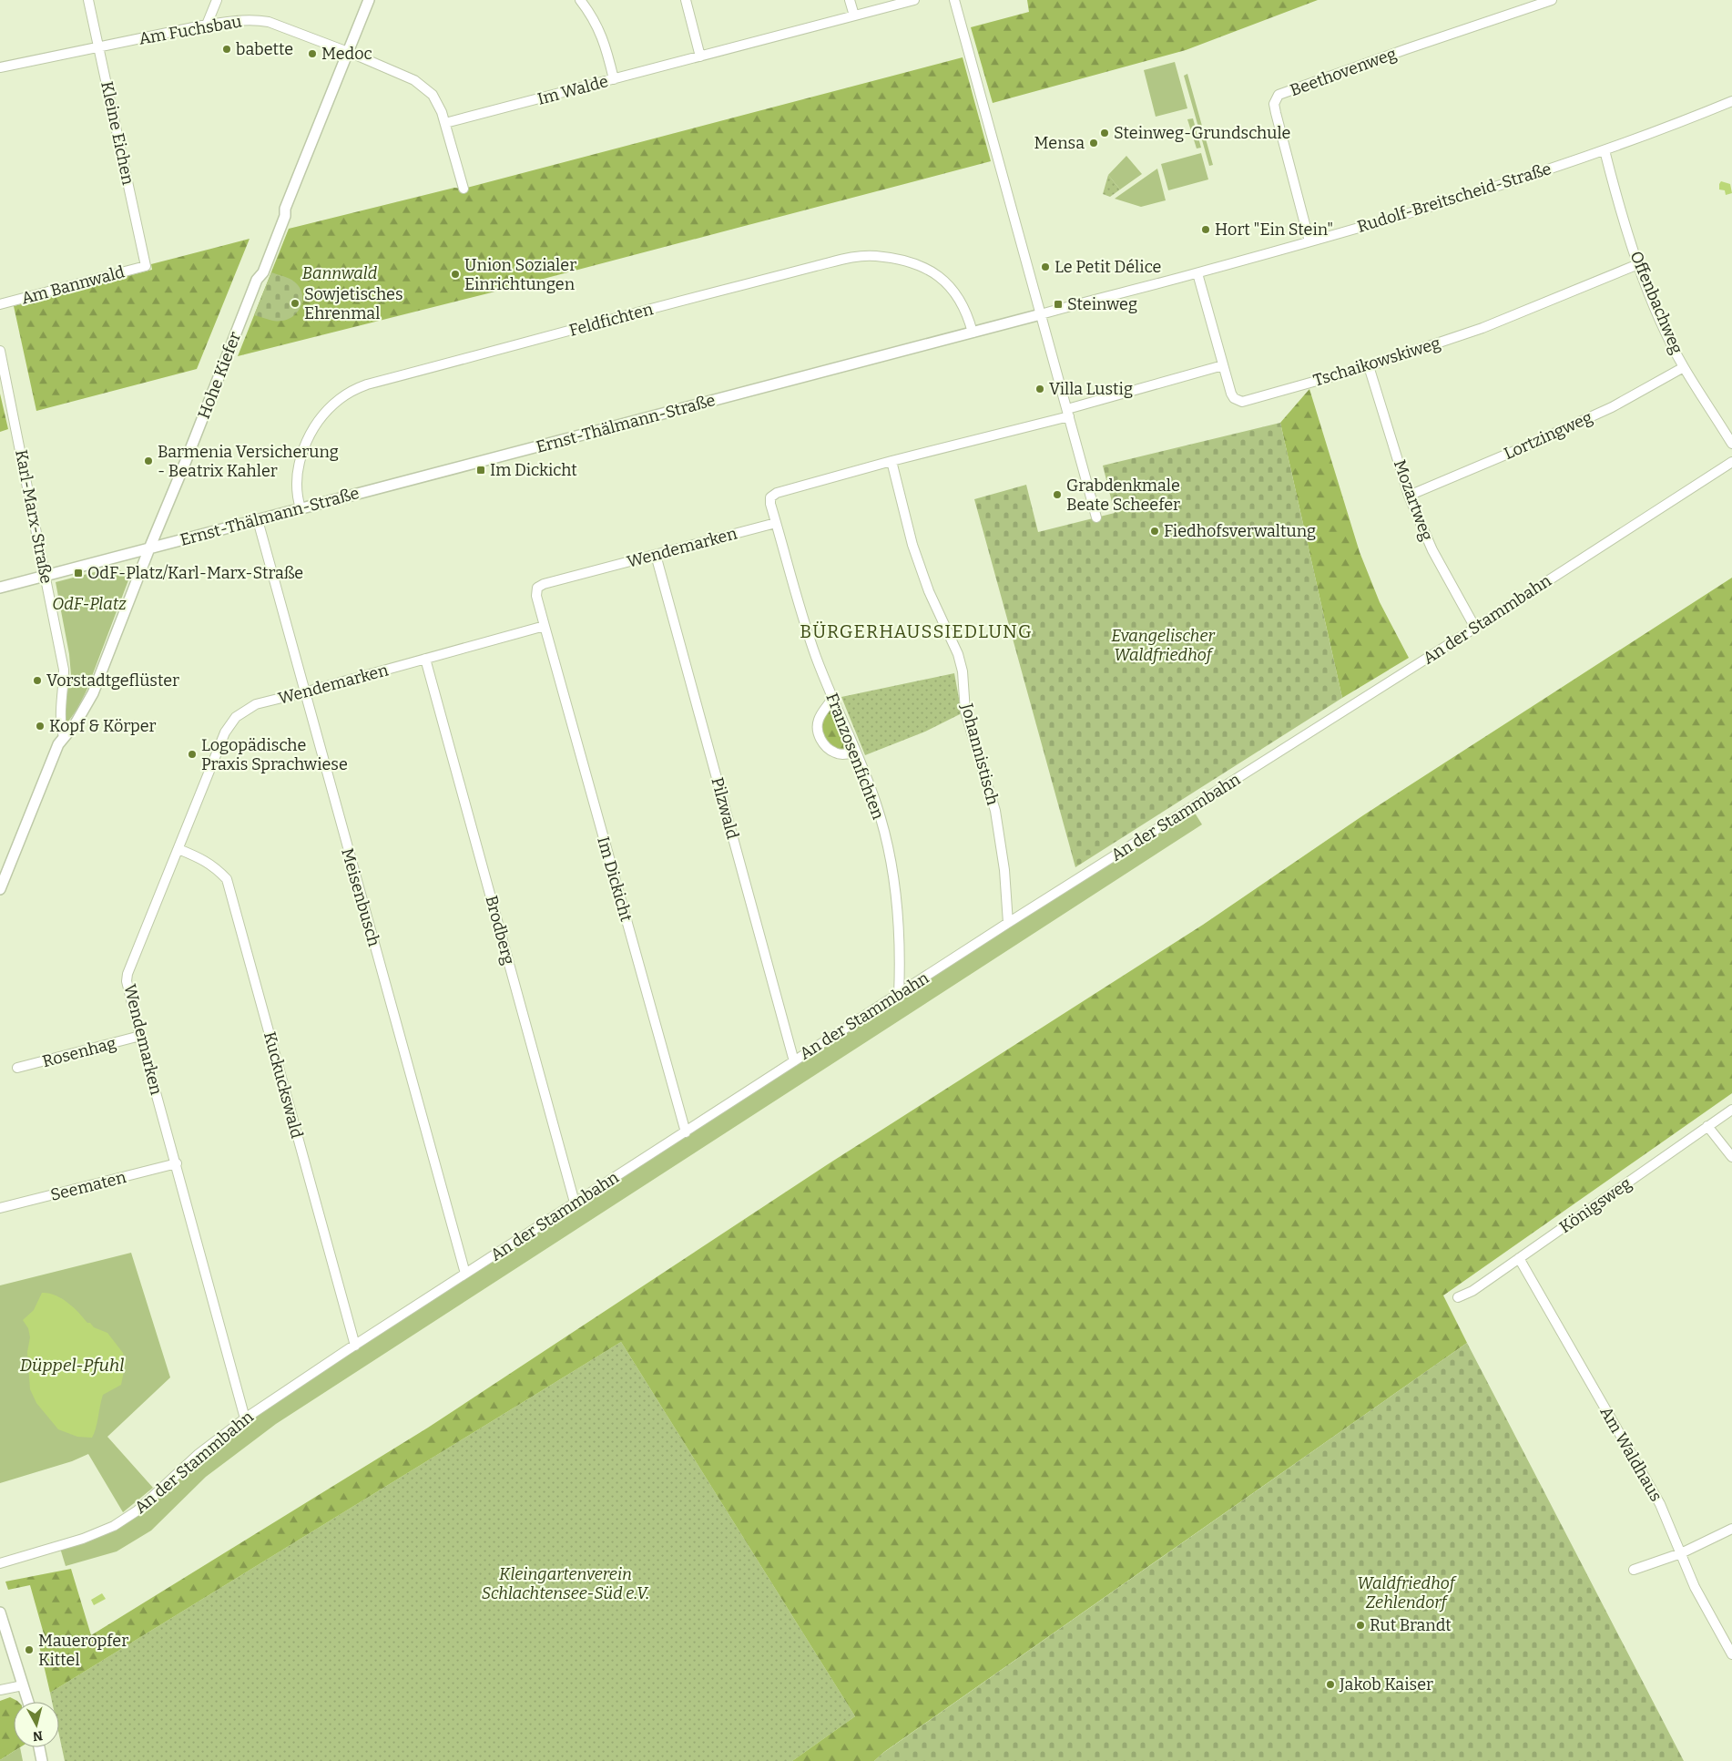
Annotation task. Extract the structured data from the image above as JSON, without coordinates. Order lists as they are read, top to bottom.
{
  "streets": {
    "street": [
      "Am Fuchsbau",
      "Beethovenweg",
      "Im Walde",
      "Kleine Eichen",
      "Rudolf-Breitscheid-Straße",
      "Am Bannwald",
      "Offenbachweg",
      "Feldfichten",
      "Tschaikowskiweg",
      "Hohe Kiefer",
      "Ernst-Thälmann-Straße",
      "Lortzingweg",
      "Mozartweg",
      "Karl-Marx-Straße",
      "Wendemarken",
      "An der Stammbahn",
      "Johannistisch",
      "Franzosenfichten",
      "Pilzwald",
      "Im Dickicht",
      "Meisenbusch",
      "Brodberg",
      "Rosenhag",
      "Kuckuckswald",
      "Seematen",
      "Königsweg",
      "Am Waldhaus"
    ]
  },
  "crossings": [
    ["Am Fuchsbau", "Im Walde"],
    ["Am Fuchsbau", "Kleine Eichen"],
    ["Am Fuchsbau", "Hohe Kiefer"],
    ["Beethovenweg", "Rudolf-Breitscheid-Straße"],
    ["Kleine Eichen", "Am Bannwald"],
    ["Rudolf-Breitscheid-Straße", "Offenbachweg"],
    ["Rudolf-Breitscheid-Straße", "Tschaikowskiweg"],
    ["Rudolf-Breitscheid-Straße", "Ernst-Thälmann-Straße"],
    ["Offenbachweg", "Tschaikowskiweg"],
    ["Offenbachweg", "Lortzingweg"],
    ["Feldfichten", "Ernst-Thälmann-Straße"],
    ["Tschaikowskiweg", "Mozartweg"],
    ["Hohe Kiefer", "Ernst-Thälmann-Straße"],
    ["Hohe Kiefer", "Karl-Marx-Straße"],
    ["Ernst-Thälmann-Straße", "Karl-Marx-Straße"],
    ["Ernst-Thälmann-Straße", "Meisenbusch"],
    ["Lortzingweg", "Mozartweg"],
    ["Mozartweg", "An der Stammbahn"],
    ["Wendemarken", "An der Stammbahn"],
    ["Wendemarken", "Franzosenfichten"],
    ["Wendemarken", "Pilzwald"],
    ["Wendemarken", "Im Dickicht"],
    ["Wendemarken", "Meisenbusch"],
    ["Wendemarken", "Brodberg"],
    ["Wendemarken", "Rosenhag"],
    ["Wendemarken", "Kuckuckswald"],
    ["Wendemarken", "Seematen"],
    ["An der Stammbahn", "Johannistisch"],
    ["An der Stammbahn", "Franzosenfichten"],
    ["An der Stammbahn", "Pilzwald"],
    ["An der Stammbahn", "Im Dickicht"],
    ["An der Stammbahn", "Meisenbusch"],
    ["An der Stammbahn", "Brodberg"],
    ["An der Stammbahn", "Kuckuckswald"],
    ["Königsweg", "Am Waldhaus"]
  ],
  "districts": ["BÜRGERHAUSSIEDLUNG"],
  "water": ["Düppel-Pfuhl"],
  "parks": [
    "Bannwald",
    "OdF-Platz",
    "Evangelischer Waldfriedhof",
    "Kleingartenverein Schlachtensee-Süd e.V.",
    "Waldfriedhof Zehlendorf"
  ],
  "places": {
    "other": [
      "babette",
      "Medoc",
      "Steinweg-Grundschule",
      "Mensa",
      "Hort \"Ein Stein\"",
      "Le Petit Délice",
      "Union Sozialer Einrichtungen",
      "Sowjetisches Ehrenmal",
      "Villa Lustig",
      "Barmenia Versicherung - Beatrix Kahler",
      "Grabdenkmale Beate Scheefer",
      "Fiedhofsverwaltung",
      "Vorstadtgeflüster",
      "Kopf & Körper",
      "Logopädische Praxis Sprachwiese",
      "Rut Brandt",
      "Maueropfer Kittel",
      "Jakob Kaiser"
    ],
    "transit": ["Steinweg", "Im Dickicht", "OdF-Platz/Karl-Marx-Straße"]
  },
  "north": "bottom"
}
